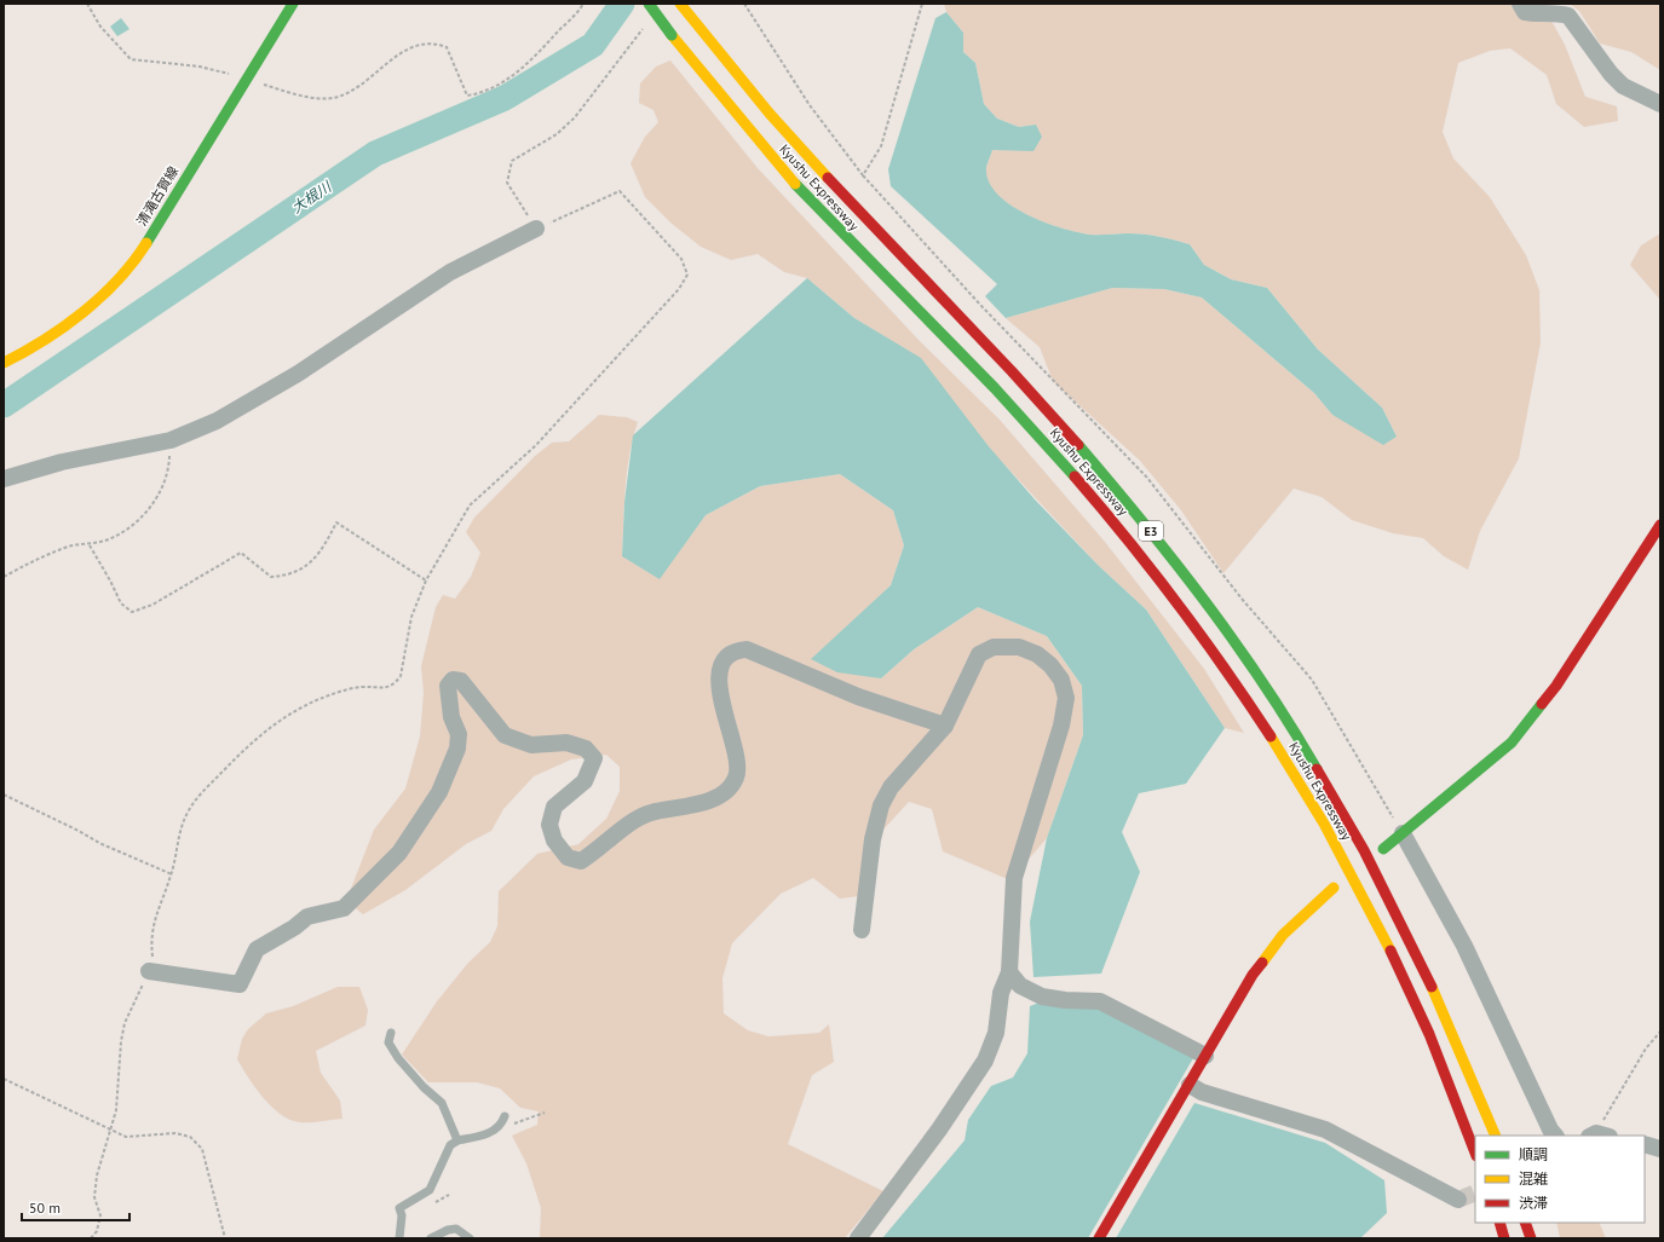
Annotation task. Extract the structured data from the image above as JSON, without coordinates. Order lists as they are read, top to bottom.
{
  "streets": {
    "main road": ["Kyushu Expressway", "清滝古賀線", "E3"]
  },
  "water": ["大根川"],
  "legend": ["順調", "混雑", "渋滞"],
  "scale_bar": "50 m"
}
